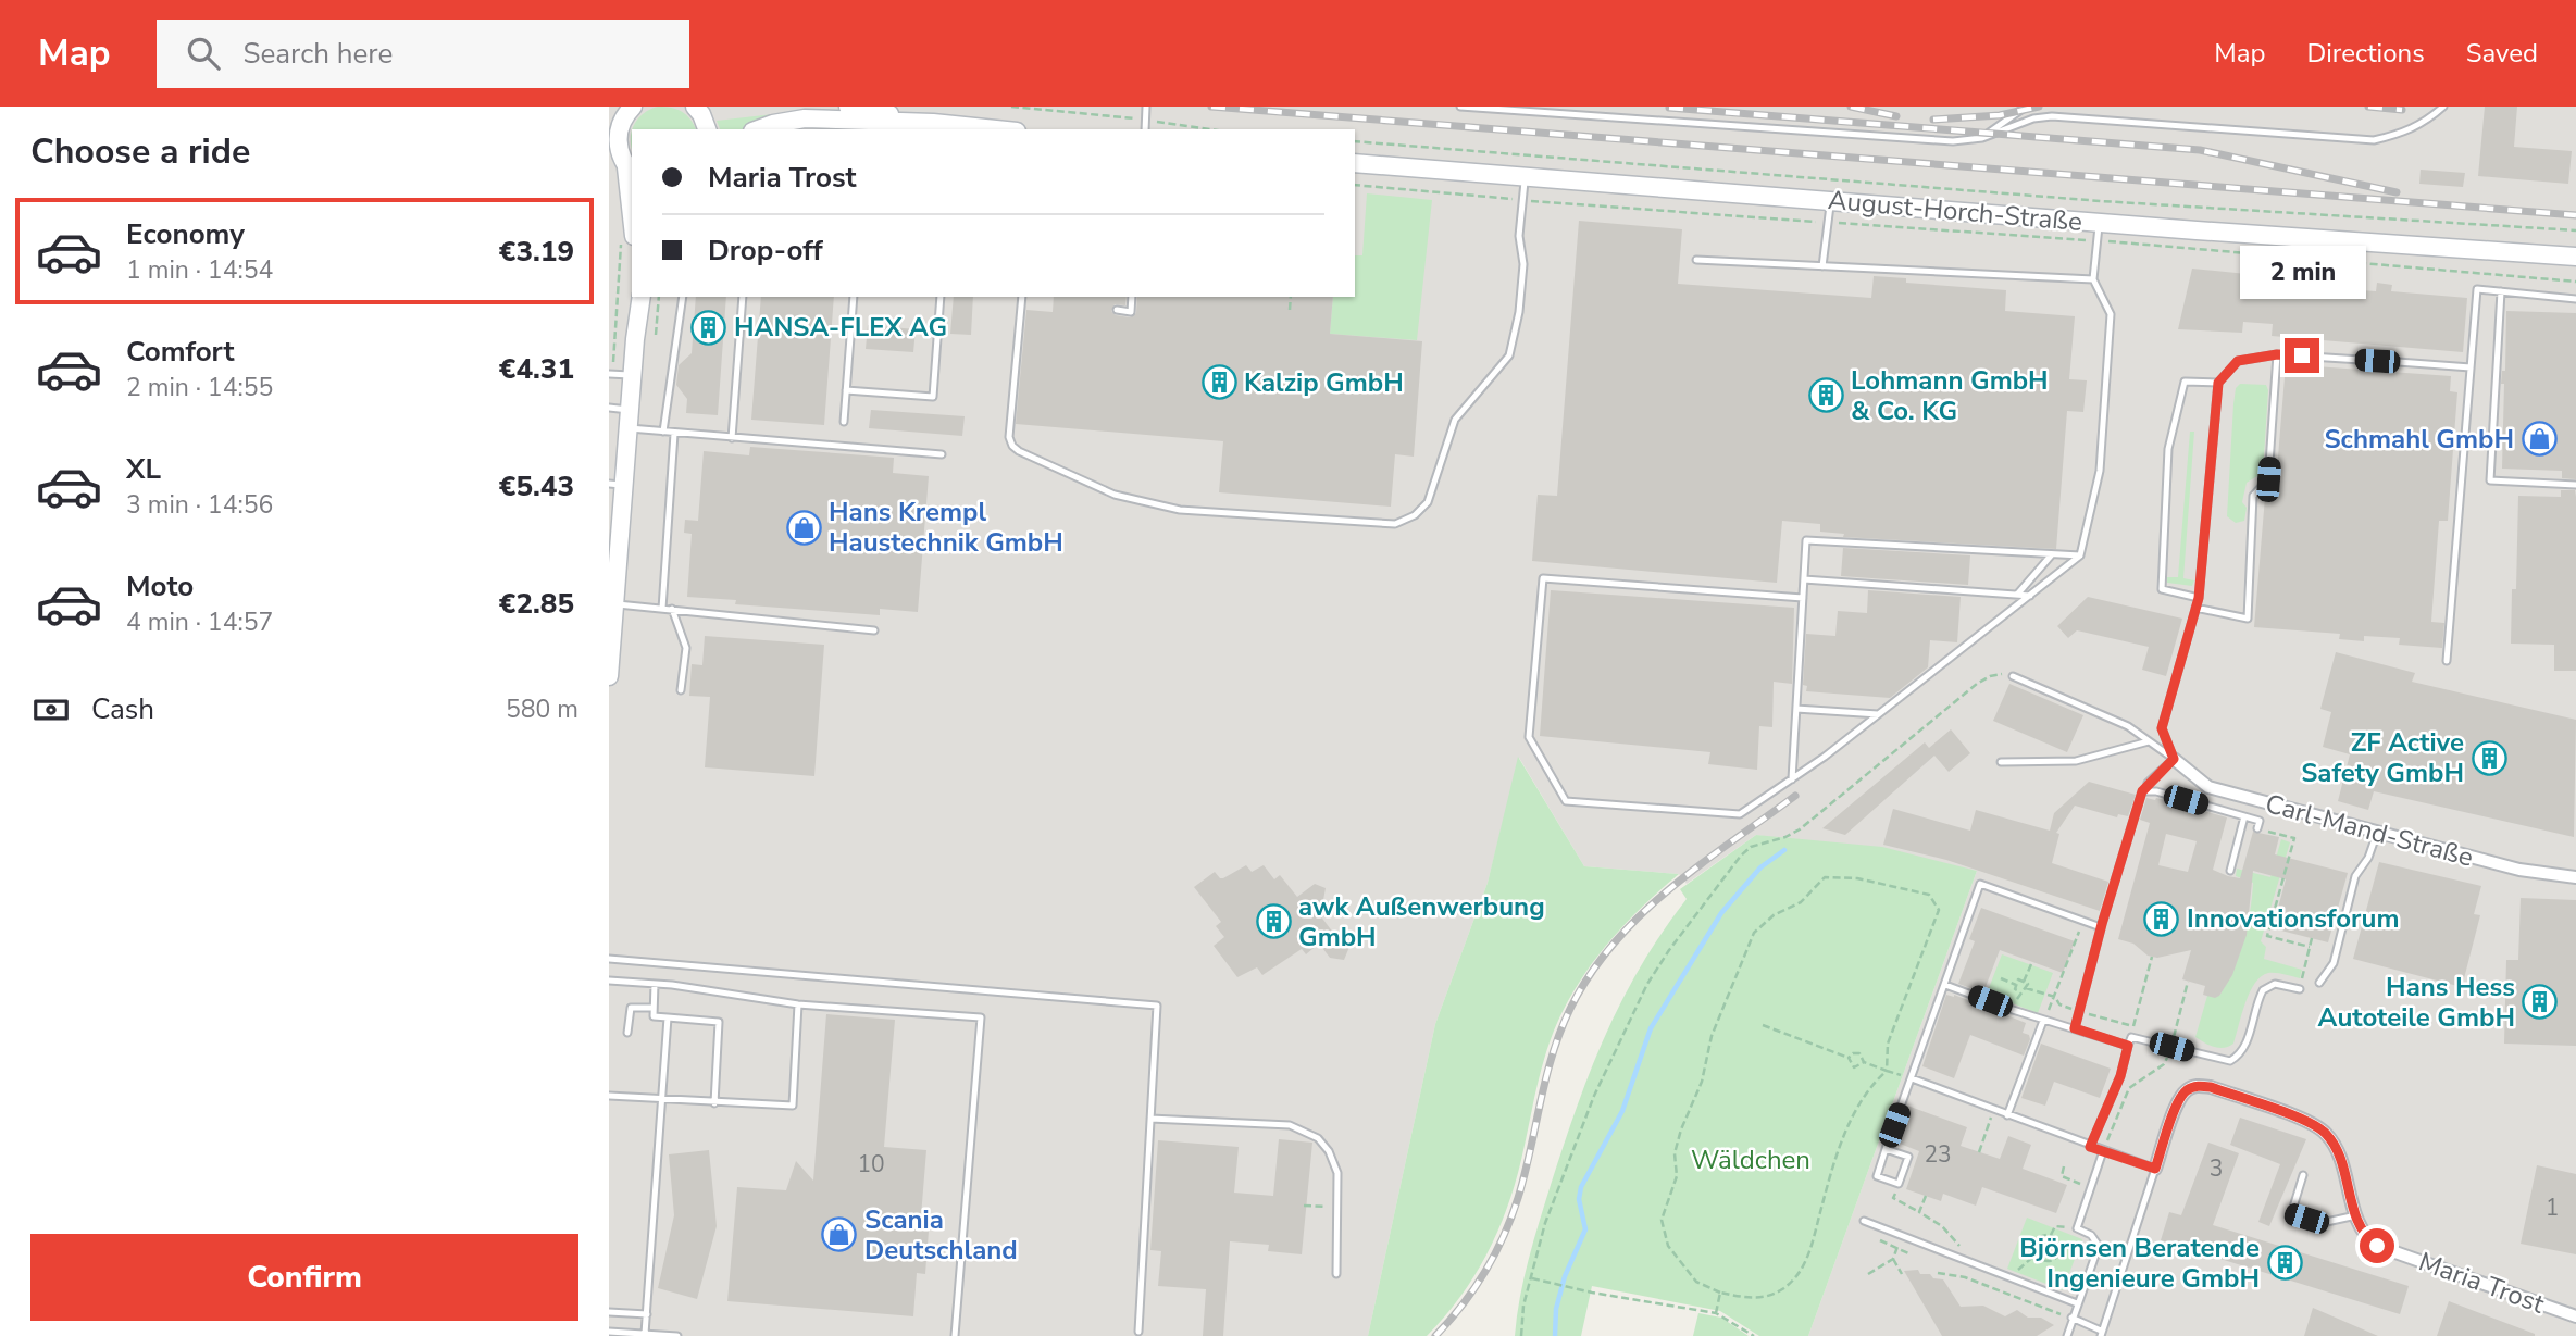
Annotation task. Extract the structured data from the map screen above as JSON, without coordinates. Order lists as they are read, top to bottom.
{
  "streets": {
    "main road": ["August-Horch-Straße"],
    "street": ["Carl-Mand-Straße", "Maria Trost"]
  },
  "parks": ["Wäldchen"],
  "places": {
    "building": [
      "HANSA-FLEX AG",
      "Kalzip GmbH",
      "Lohmann GmbH & Co. KG",
      "ZF Active Safety GmbH",
      "Innovationsforum",
      "awk Außenwerbung GmbH",
      "Hans Hess Autoteile GmbH",
      "Björnsen Beratende Ingenieure GmbH"
    ],
    "shop": ["Schmahl GmbH", "Hans Krempl Haustechnik GmbH", "Scania Deutschland"]
  },
  "house_numbers": [
    "23",
    "10",
    "3",
    "1"
  ],
  "page": {
    "header": "Map",
    "search": "Search here",
    "nav": ["Map", "Directions", "Saved"],
    "heading": "Choose a ride",
    "banner": ["Maria Trost", "Drop-off"],
    "list": [
      {
        "name": "Economy",
        "note": "1 min · 14:54",
        "value": "€3.19"
      },
      {
        "name": "Comfort",
        "note": "2 min · 14:55",
        "value": "€4.31"
      },
      {
        "name": "XL",
        "note": "3 min · 14:56",
        "value": "€5.43"
      },
      {
        "name": "Moto",
        "note": "4 min · 14:57",
        "value": "€2.85"
      }
    ],
    "bubble": "2 min",
    "pay": ["Cash", "580 m"],
    "buttons": "Confirm"
  }
}
